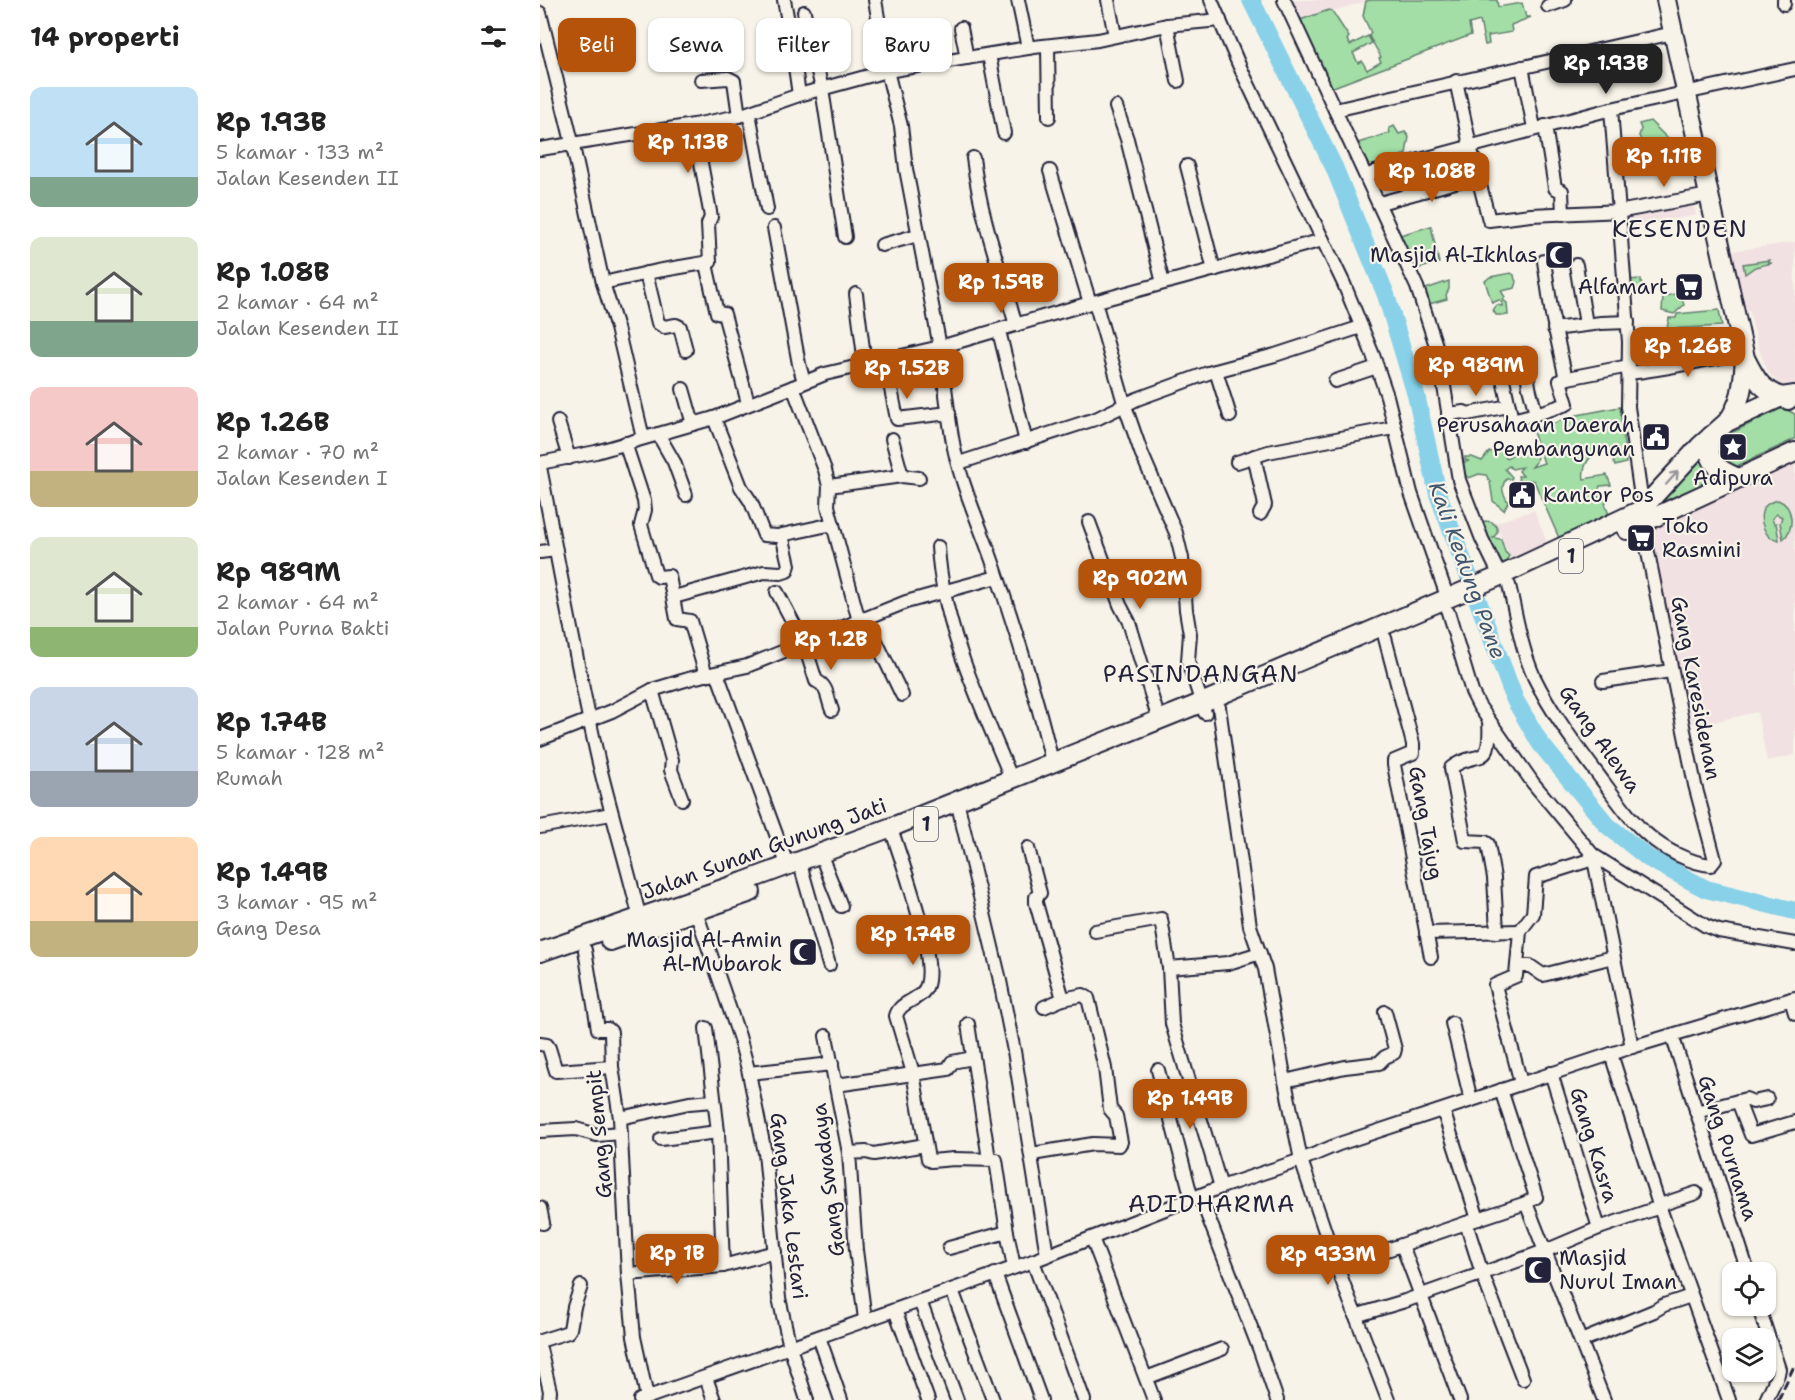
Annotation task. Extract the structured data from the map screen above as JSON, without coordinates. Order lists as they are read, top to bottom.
{
  "streets": {
    "highway": ["1", "Jalan Sunan Gunung Jati"],
    "street": [
      "Gang Karesidenan",
      "Gang Alewa",
      "Gang Tajug",
      "Gang Sempit",
      "Gang Kasra",
      "Gang Purnama",
      "Gang Swadaya",
      "Gang Jaka Lestari"
    ]
  },
  "crossings": [
    ["1", "Gang Karesidenan"],
    ["1", "Gang Alewa"],
    ["1", "Gang Tajug"],
    ["1", "Jalan Sunan Gunung Jati"],
    ["1", "Gang Sempit"],
    ["1", "Gang Jaka Lestari"],
    ["Gang Karesidenan", "Gang Alewa"]
  ],
  "districts": ["KESENDEN", "PASINDANGAN", "ADIDHARMA"],
  "water": ["Kali Kedung Pane"],
  "places": {
    "mosque": ["Masjid Al-Ikhlas", "Masjid Al-Amin Al-Mubarok", "Masjid Nurul Iman"],
    "supermarket": ["Alfamart", "Toko Rasmini"],
    "public building": ["Perusahaan Daerah Pembangunan", "Kantor Pos"],
    "place": ["Adipura"]
  },
  "page": {
    "heading": "14 properti",
    "chip": [
      "Beli",
      "Sewa",
      "Filter",
      "Baru"
    ],
    "price": [
      "Rp 1.93B",
      "Rp 1.13B",
      "Rp 1.11B",
      "Rp 1.08B",
      "Rp 1.59B",
      "Rp 1.26B",
      "Rp 989M",
      "Rp 1.52B",
      "Rp 902M",
      "Rp 1.2B",
      "Rp 1.74B",
      "Rp 1.49B",
      "Rp 1B",
      "Rp 933M"
    ],
    "list": [
      {
        "name": "Rp 1.93B",
        "note": "5 kamar · 133 m² · Jalan Kesenden II"
      },
      {
        "name": "Rp 1.08B",
        "note": "2 kamar · 64 m² · Jalan Kesenden II"
      },
      {
        "name": "Rp 1.26B",
        "note": "2 kamar · 70 m² · Jalan Kesenden I"
      },
      {
        "name": "Rp 989M",
        "note": "2 kamar · 64 m² · Jalan Purna Bakti"
      },
      {
        "name": "Rp 1.74B",
        "note": "5 kamar · 128 m² · Rumah"
      },
      {
        "name": "Rp 1.49B",
        "note": "3 kamar · 95 m² · Gang Desa"
      }
    ]
  }
}
